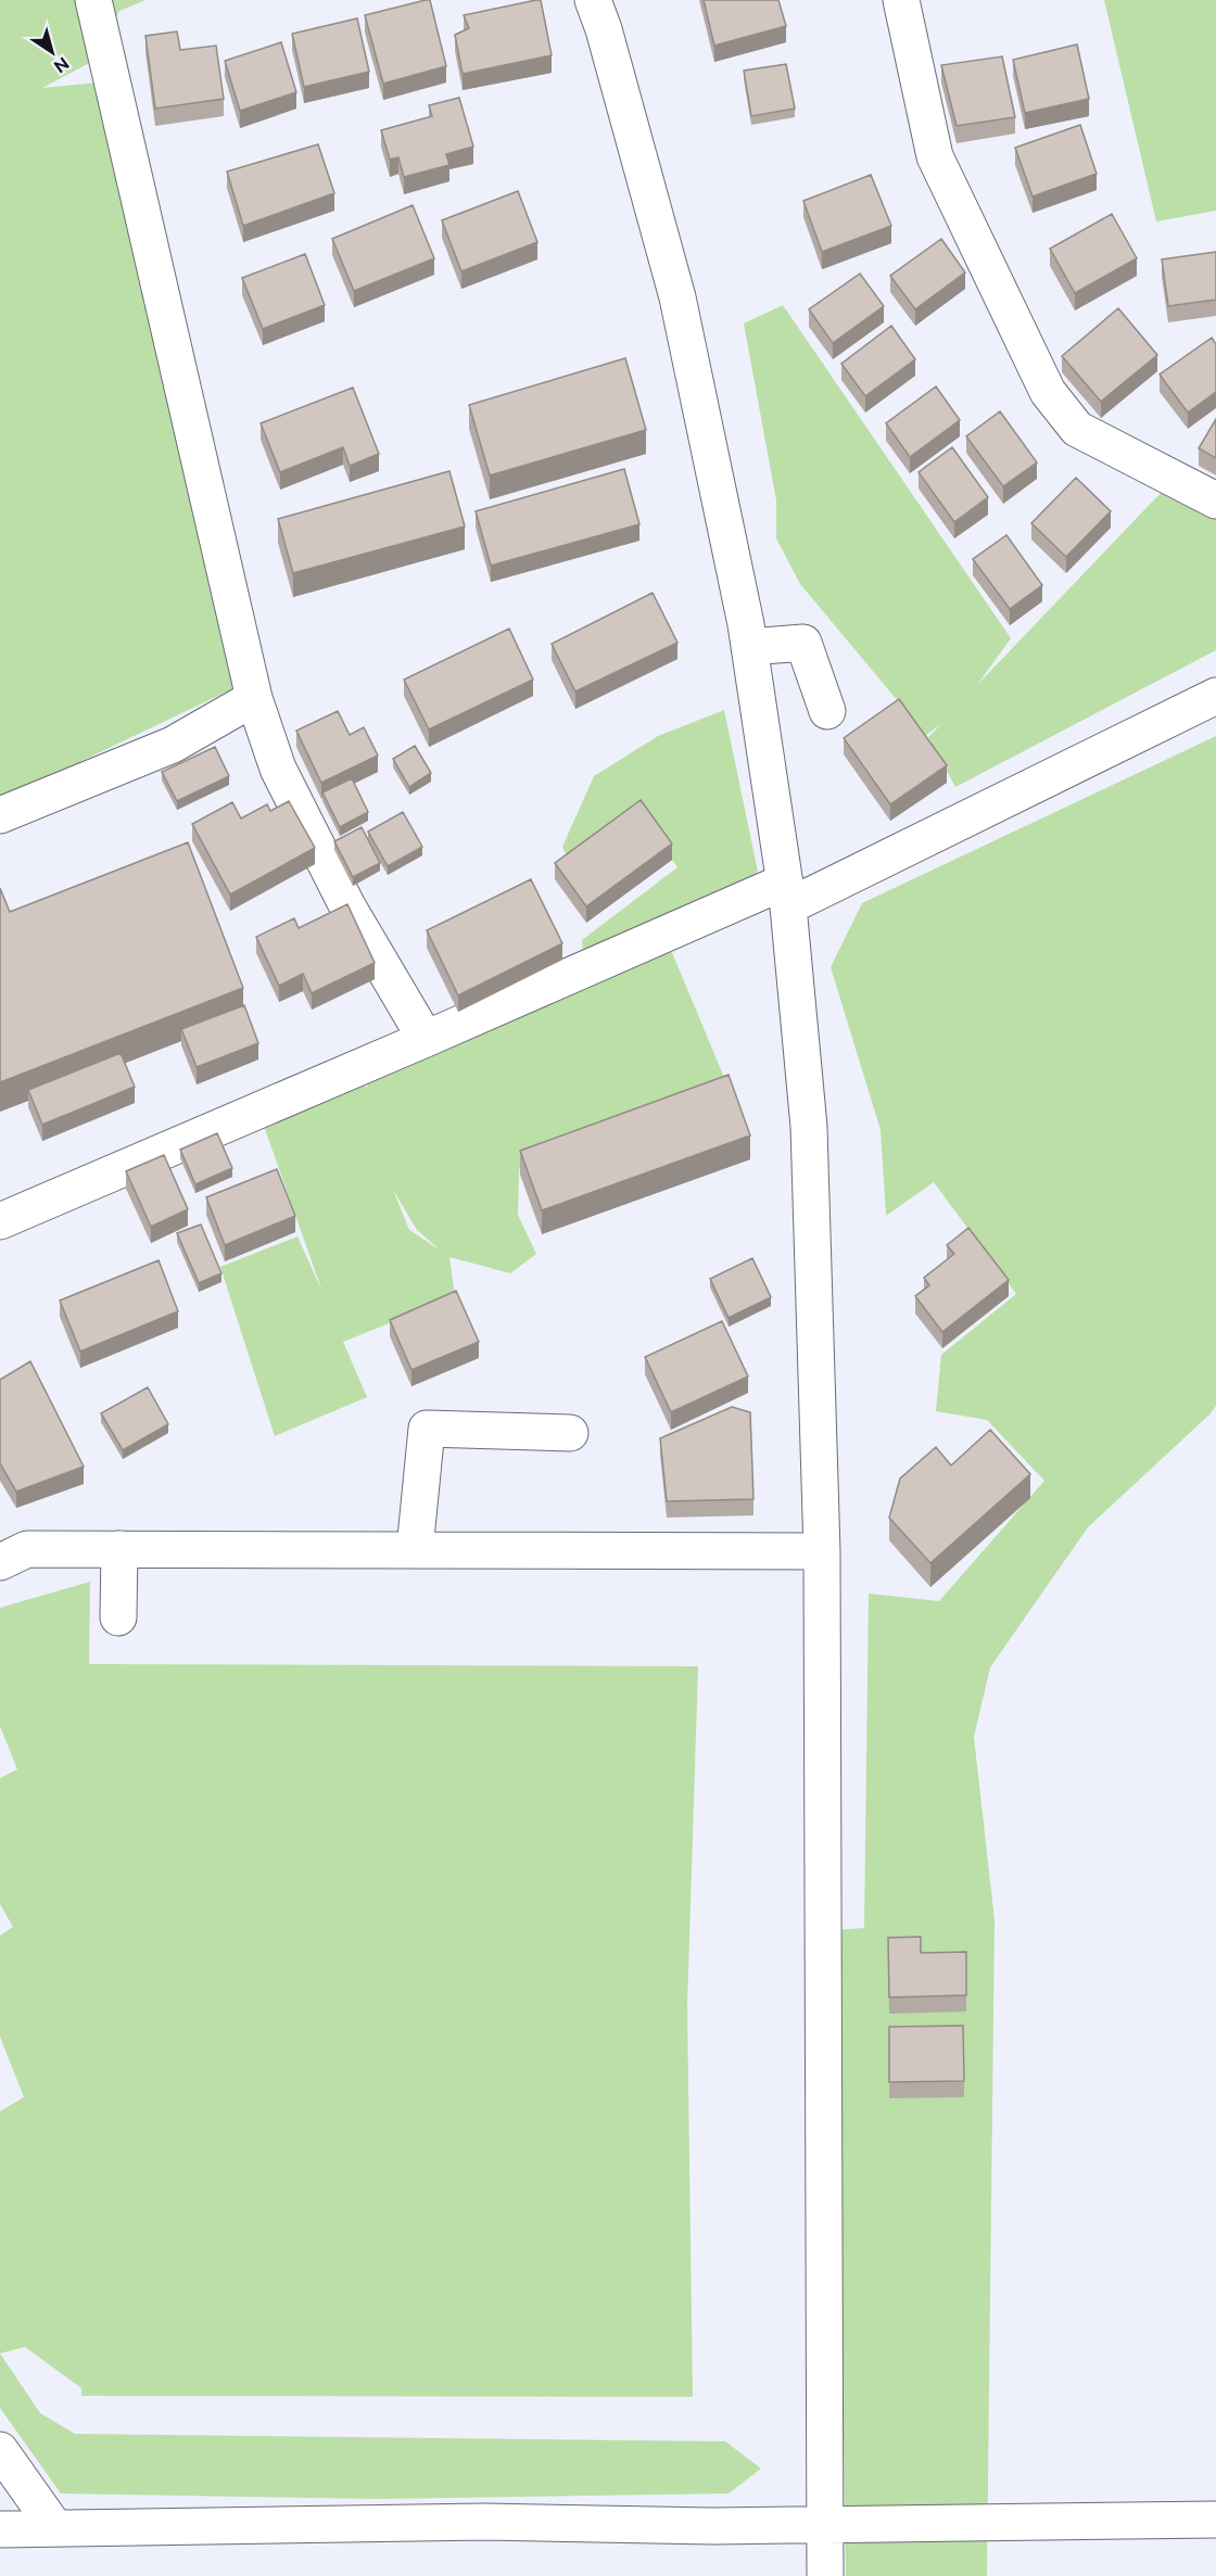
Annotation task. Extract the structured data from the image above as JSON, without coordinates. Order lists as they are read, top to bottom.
{
  "north": "bottom right"
}
